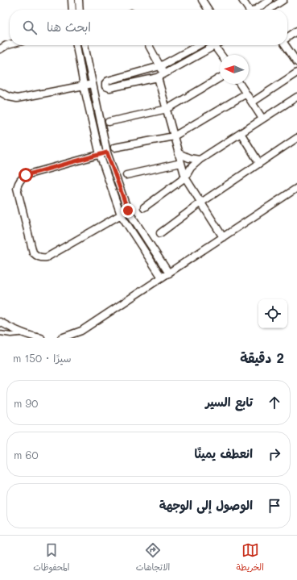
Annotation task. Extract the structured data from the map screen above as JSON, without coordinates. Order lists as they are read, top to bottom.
{
  "north": "left",
  "page": {
    "search": "ابحث هنا",
    "heading": ["2 دقيقة", "سيرًا · 150 m"],
    "list": [
      ["تابع السير", "90 m"],
      ["انعطف يمينًا", "60 m"],
      "الوصول إلى الوجهة"
    ],
    "nav": ["الخريطة", "الاتجاهات", "المحفوظات"]
  }
}
